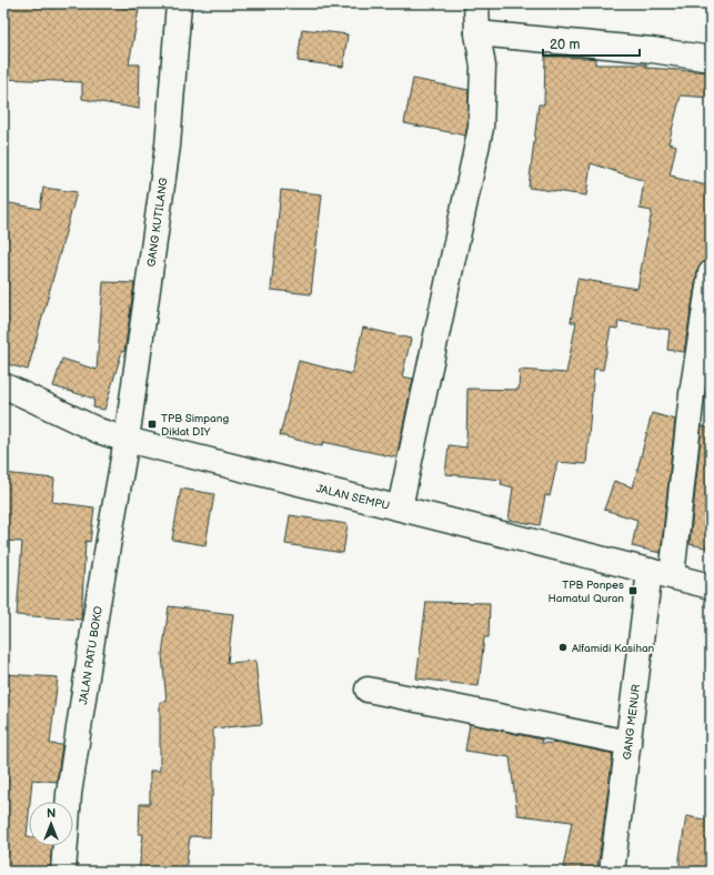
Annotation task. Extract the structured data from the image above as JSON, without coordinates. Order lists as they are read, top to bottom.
{
  "streets": {
    "street": [
      "GANG KUTILANG",
      "JALAN SEMPU",
      "JALAN RATU BOKO",
      "GANG MENUR"
    ]
  },
  "crossings": [
    ["GANG KUTILANG", "JALAN SEMPU"],
    ["GANG KUTILANG", "JALAN RATU BOKO"],
    ["JALAN SEMPU", "JALAN RATU BOKO"],
    ["JALAN SEMPU", "GANG MENUR"]
  ],
  "places": {
    "transit": ["TPB Simpang Diklat DIY", "TPB Ponpes Hamatul Quran"],
    "other": ["Alfamidi Kasihan"]
  },
  "scale_bar": "20 m",
  "north": "top"
}
